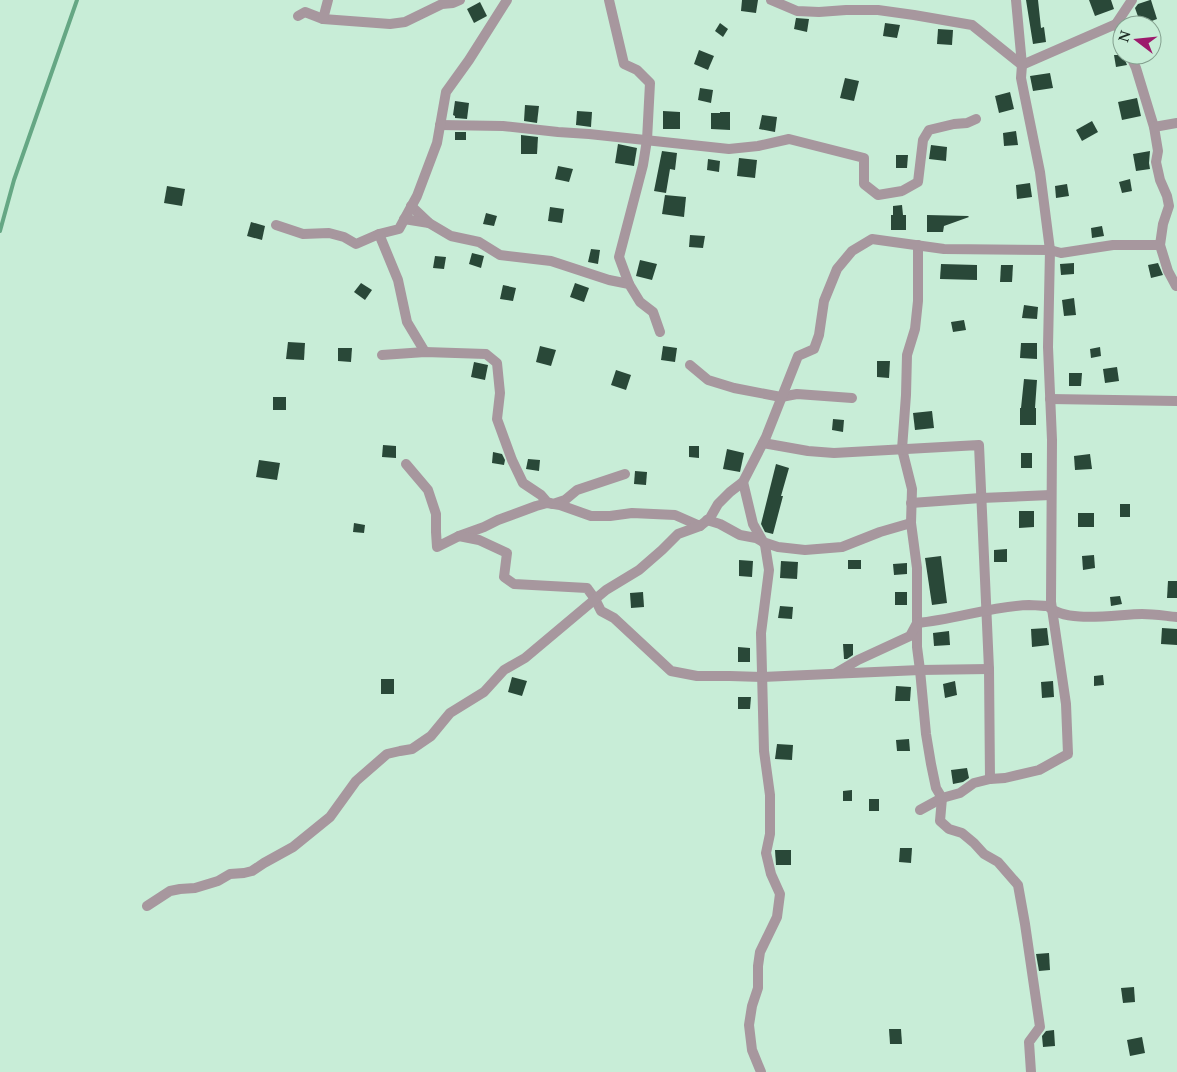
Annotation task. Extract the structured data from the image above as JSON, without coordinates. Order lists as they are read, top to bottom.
{
  "north": "left"
}
